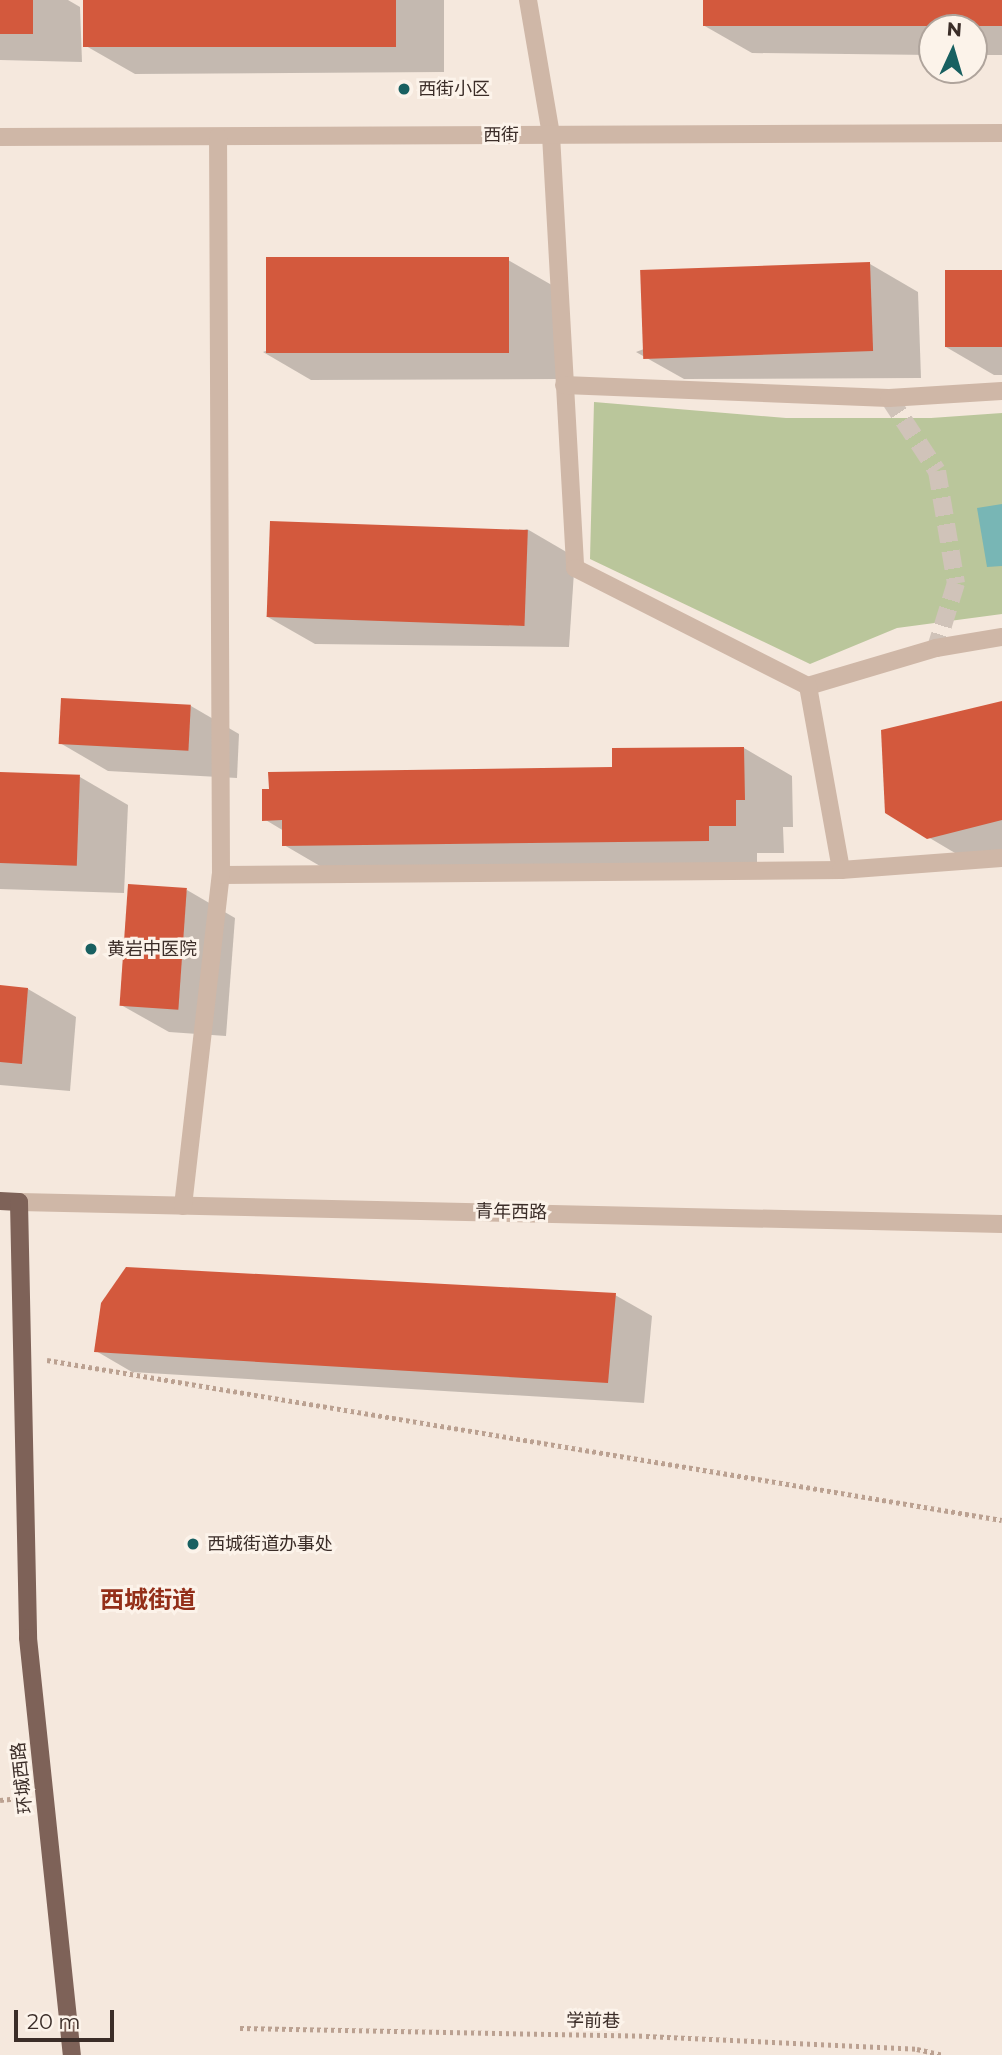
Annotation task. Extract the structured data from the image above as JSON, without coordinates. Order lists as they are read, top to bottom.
{
  "streets": {
    "main road": ["环城西路"],
    "street": ["西街", "青年西路"],
    "path": ["学前巷"]
  },
  "crossings": [
    ["青年西路", "环城西路"]
  ],
  "districts": ["西城街道"],
  "places": ["西街小区", "黄岩中医院", "西城街道办事处"],
  "scale_bar": "20 m",
  "north": "top"
}
